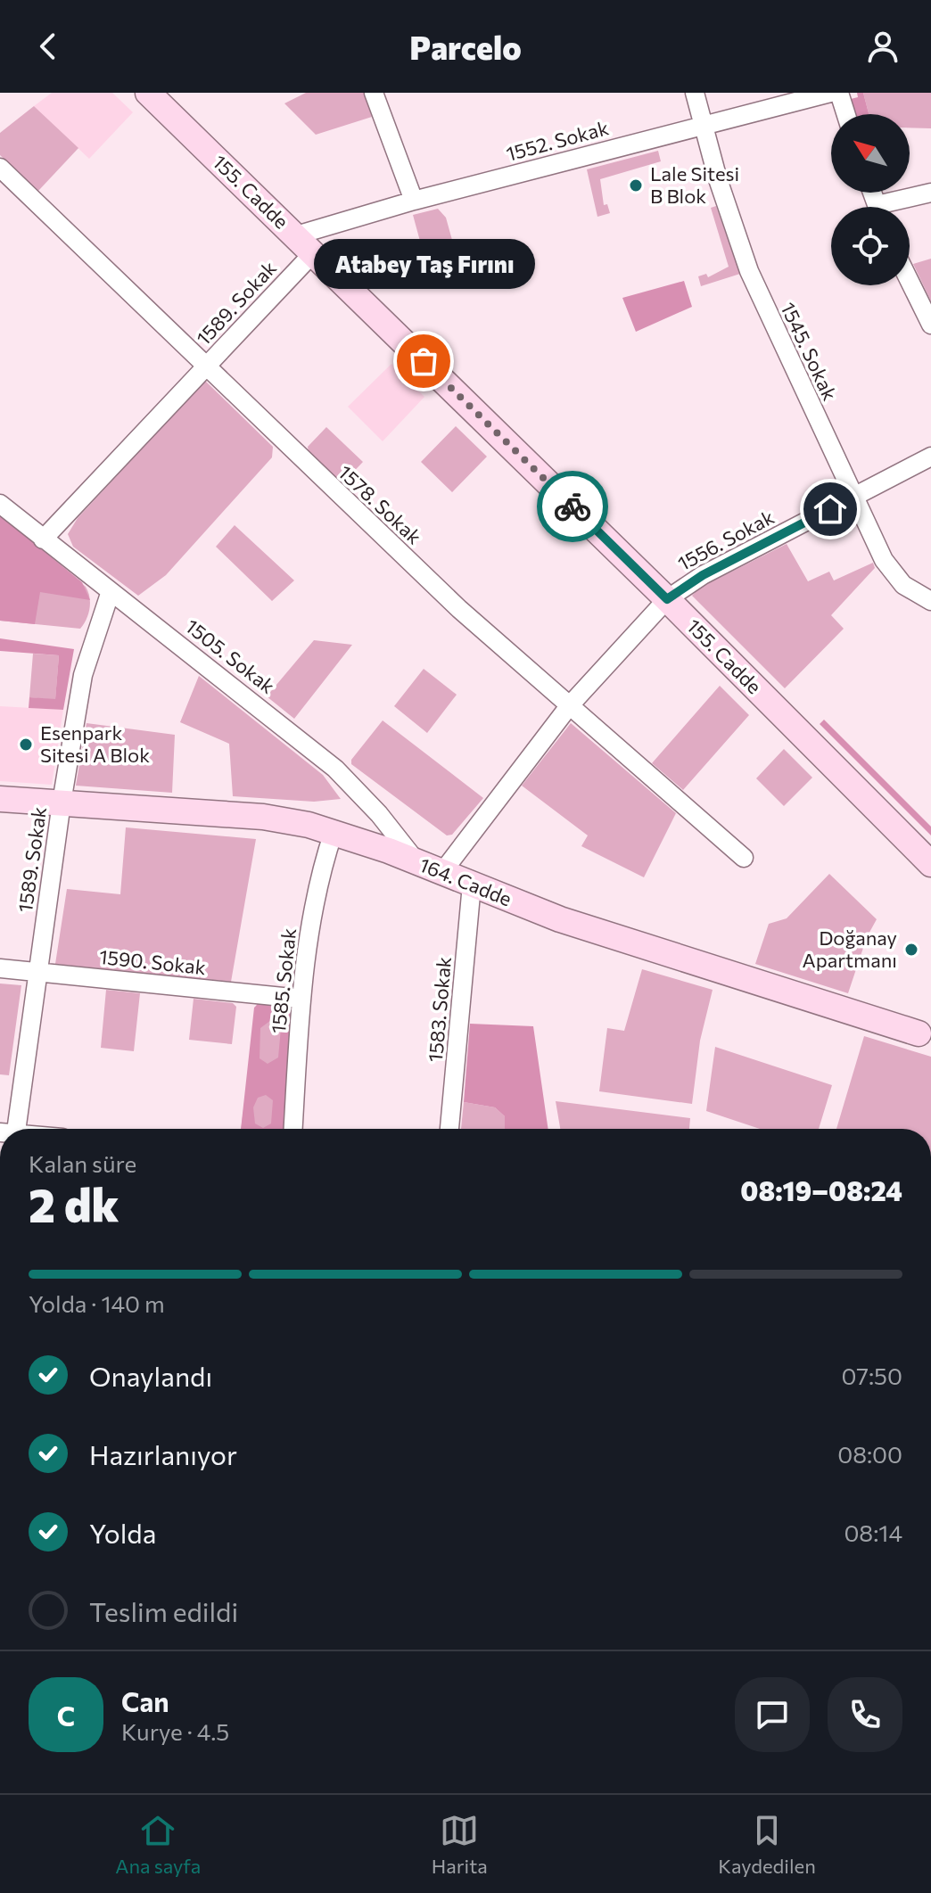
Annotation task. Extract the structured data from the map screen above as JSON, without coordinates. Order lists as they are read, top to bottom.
{
  "streets": {
    "street": [
      "1552. Sokak",
      "155. Cadde",
      "1589. Sokak",
      "1545. Sokak",
      "1578. Sokak",
      "1556. Sokak",
      "1505. Sokak",
      "164. Cadde",
      "1590. Sokak",
      "1585. Sokak",
      "1583. Sokak"
    ]
  },
  "crossings": [
    ["1552. Sokak", "155. Cadde"],
    ["1552. Sokak", "1589. Sokak"],
    ["1552. Sokak", "1545. Sokak"],
    ["155. Cadde", "1589. Sokak"],
    ["155. Cadde", "1556. Sokak"],
    ["1589. Sokak", "1578. Sokak"],
    ["1589. Sokak", "1505. Sokak"],
    ["1589. Sokak", "164. Cadde"],
    ["1589. Sokak", "1590. Sokak"],
    ["1545. Sokak", "1556. Sokak"],
    ["1578. Sokak", "1556. Sokak"],
    ["1556. Sokak", "164. Cadde"],
    ["1505. Sokak", "164. Cadde"],
    ["164. Cadde", "1585. Sokak"],
    ["164. Cadde", "1583. Sokak"],
    ["1590. Sokak", "1585. Sokak"]
  ],
  "places": [
    "Lale Sitesi B Blok",
    "Atabey Taş Fırını",
    "Esenpark Sitesi A Blok",
    "Doğanay Apartmanı"
  ],
  "north": "top left",
  "page": {
    "header": "Parcelo",
    "bubble": "Atabey Taş Fırını",
    "heading": ["2 dk", "Kalan süre", "08:19–08:24"],
    "panel": ["Can", "Kurye · 4.5"],
    "bar": "Yolda · 140 m",
    "list": [
      ["Onaylandı", "07:50"],
      ["Hazırlanıyor", "08:00"],
      ["Yolda", "08:14"],
      "Teslim edildi"
    ],
    "round": "C",
    "tabs": ["Ana sayfa", "Harita", "Kaydedilen"]
  }
}
